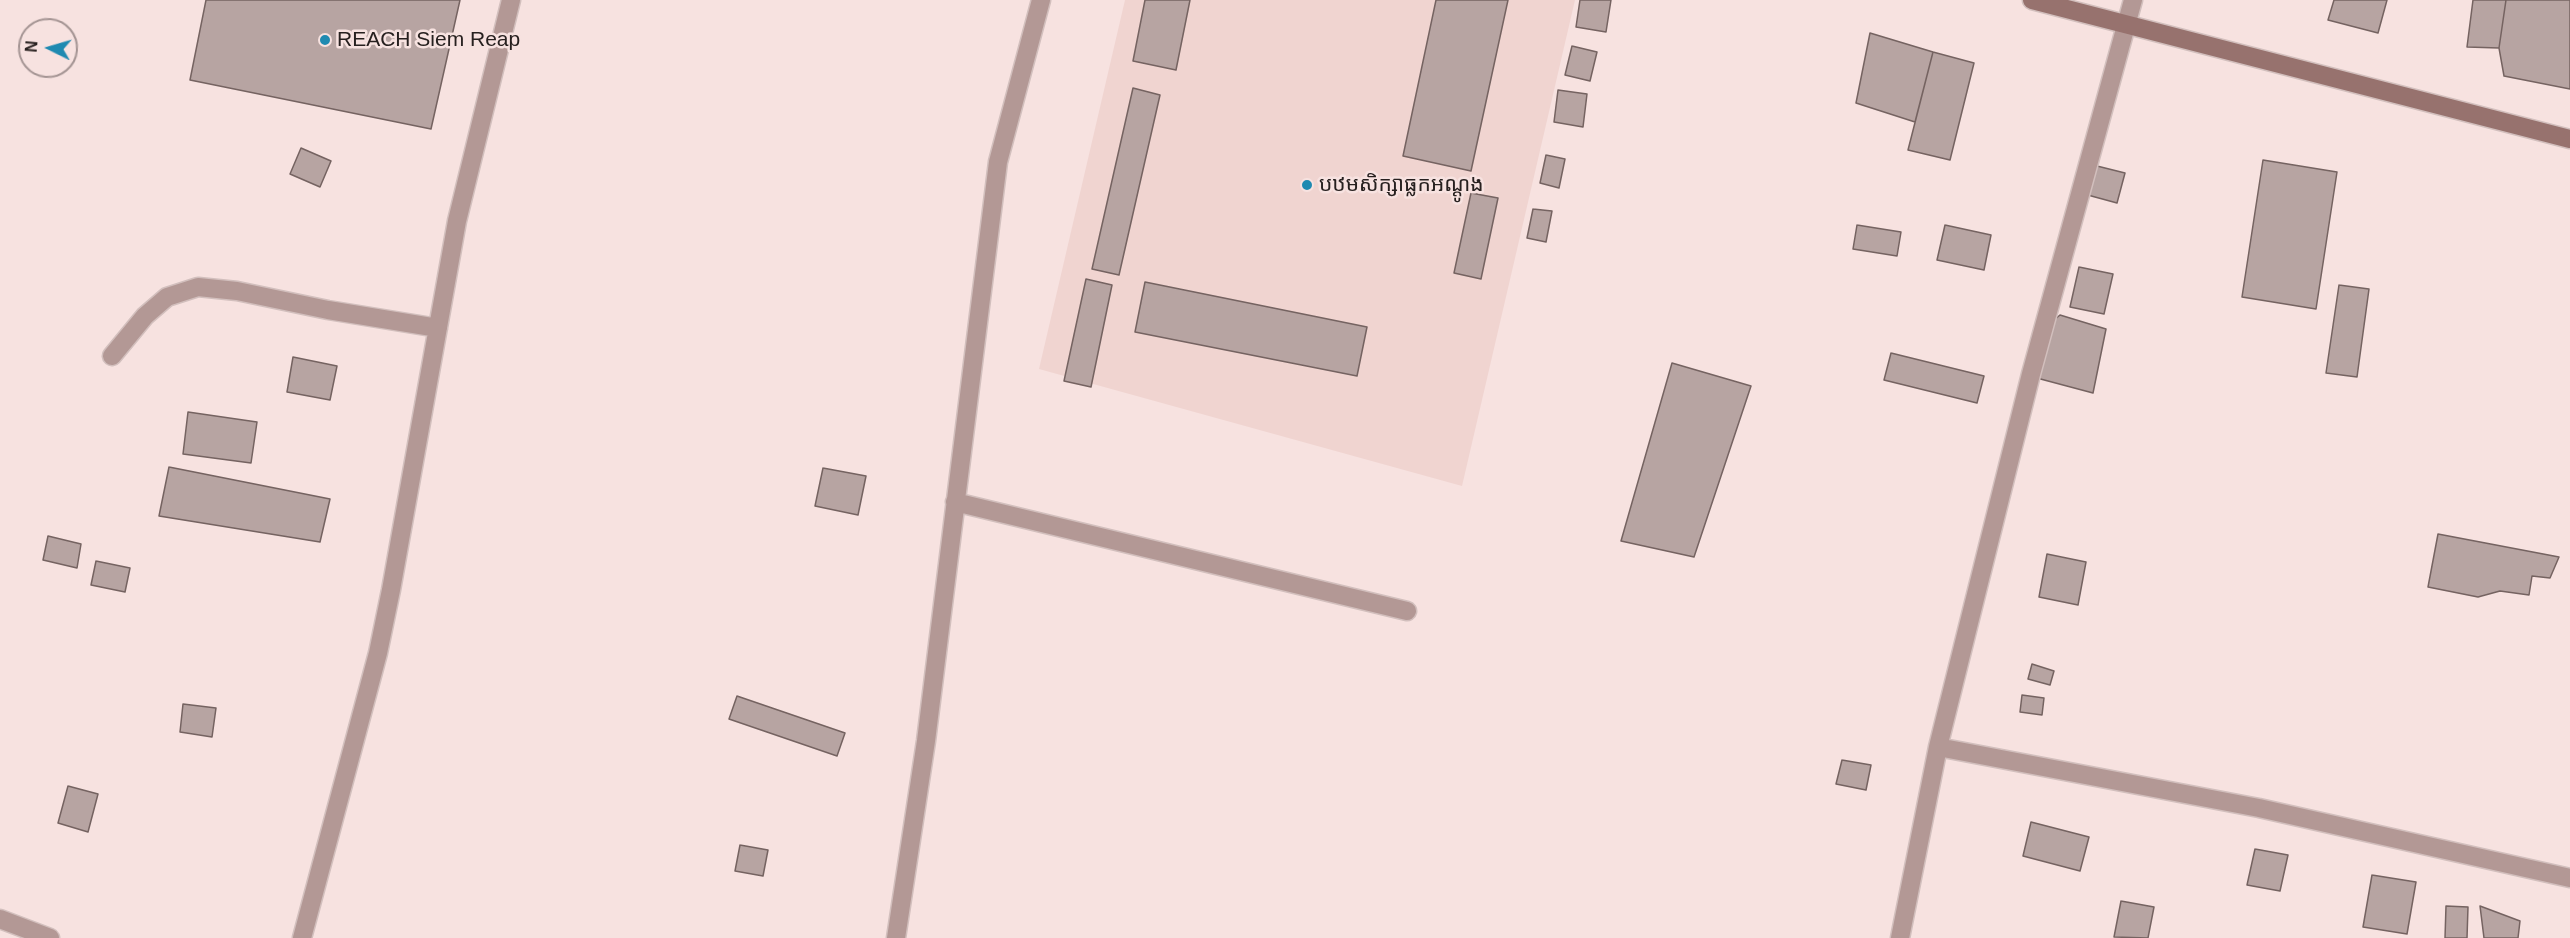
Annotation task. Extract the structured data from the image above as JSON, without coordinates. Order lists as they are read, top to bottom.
{
  "places": ["REACH Siem Reap", "បឋមសិក្សាធ្លកអណ្តូង"],
  "north": "left"
}
